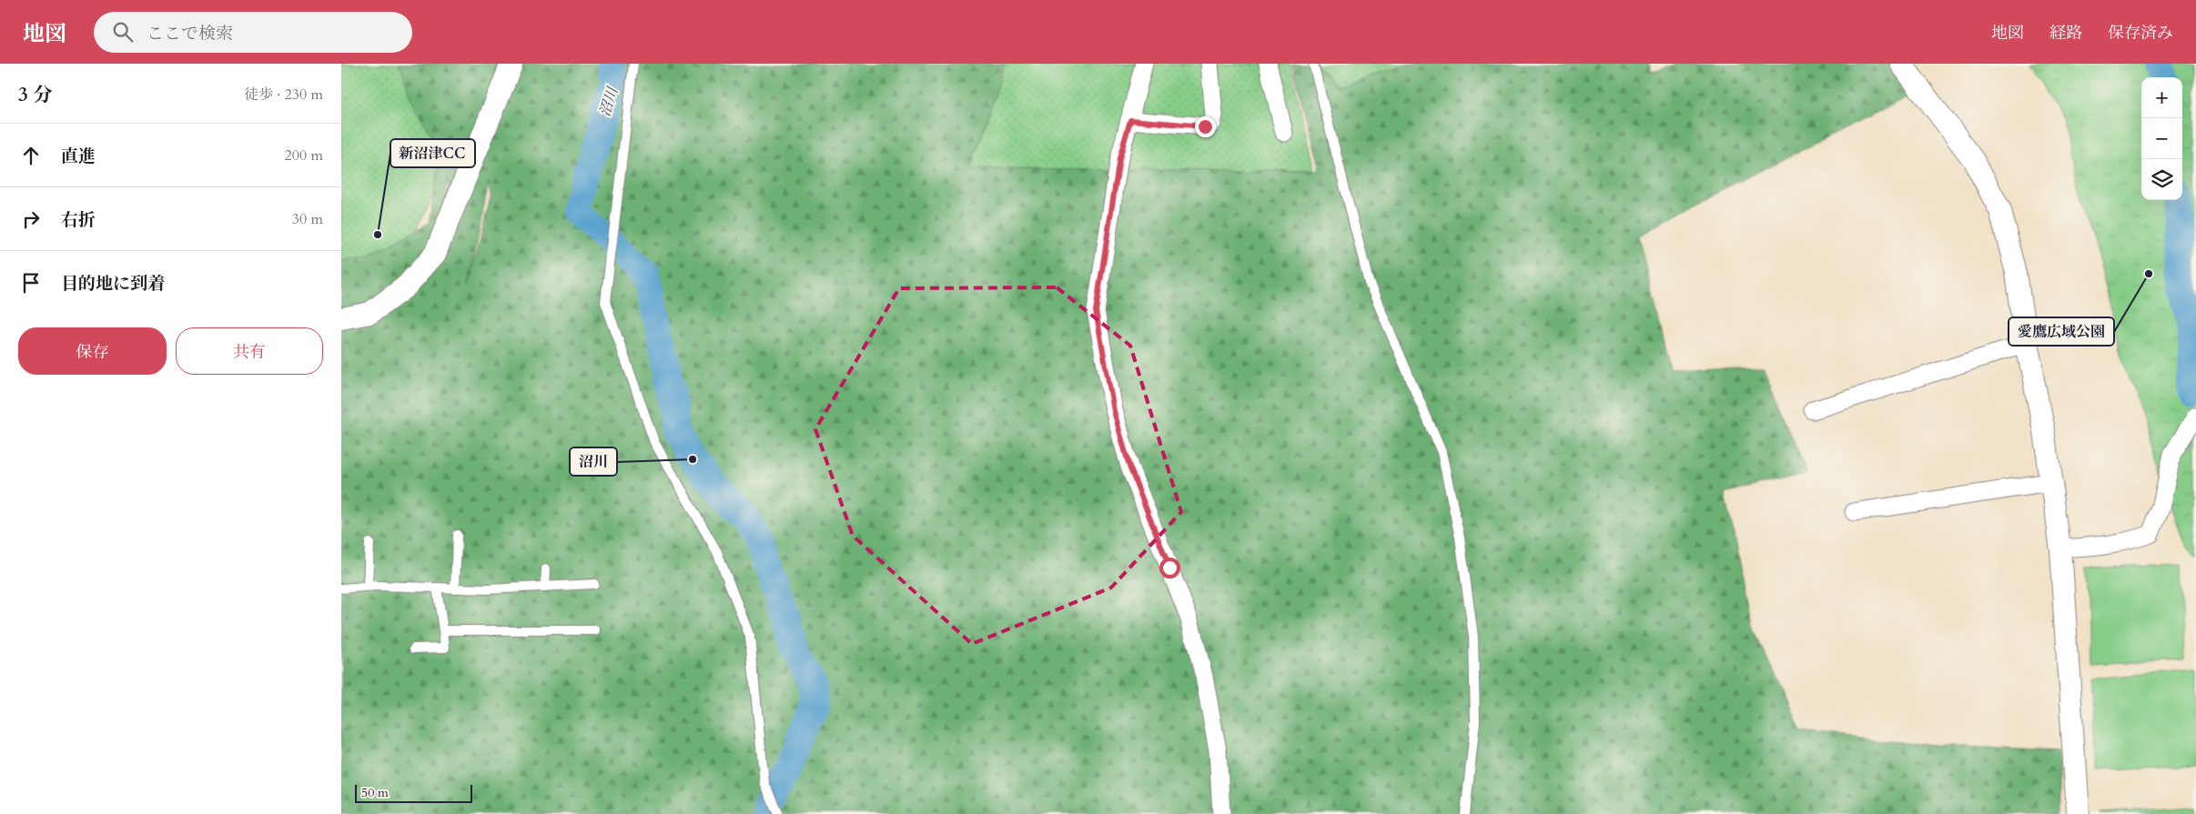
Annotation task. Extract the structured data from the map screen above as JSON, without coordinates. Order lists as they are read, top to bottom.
{
  "water": ["沼川"],
  "places": ["新沼津CC", "愛鷹広域公園", "沼川"],
  "scale_bar": "50 m",
  "page": {
    "header": "地図",
    "search": "ここで検索",
    "nav": ["地図", "経路", "保存済み"],
    "heading": ["3 分", "徒歩 · 230 m"],
    "map_buttons": ["+", "−"],
    "list": [
      ["直進", "200 m"],
      ["右折", "30 m"],
      "目的地に到着"
    ],
    "buttons": ["保存", "共有"],
    "scale": "50 m"
  }
}
